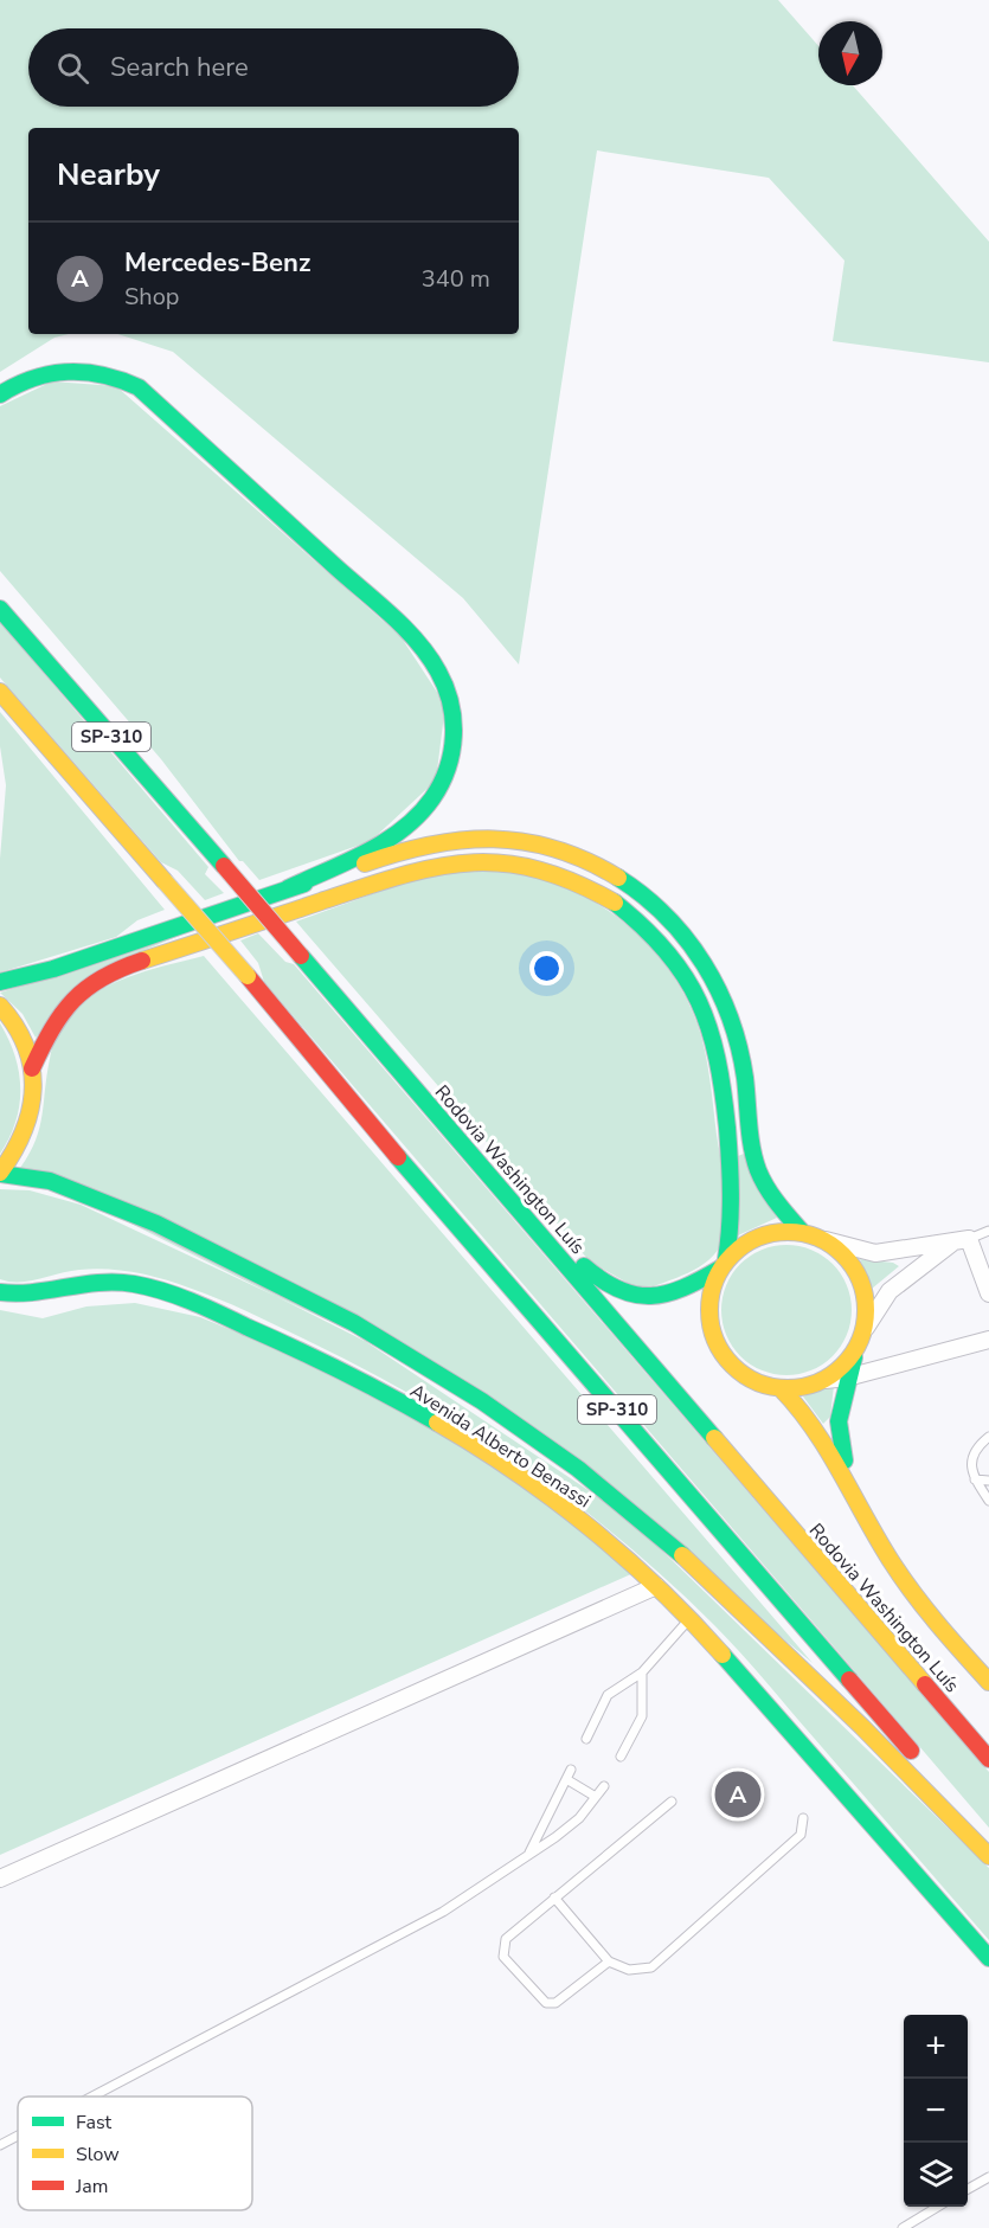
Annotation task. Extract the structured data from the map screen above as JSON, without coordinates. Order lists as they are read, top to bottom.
{
  "streets": {
    "main road": ["SP-310", "Rodovia Washington Luís", "Avenida Alberto Benassi"]
  },
  "legend": ["Fast", "Slow", "Jam"],
  "north": "bottom",
  "page": {
    "search": "Search here",
    "heading": "Nearby",
    "list": [
      {
        "mark": "A",
        "name": "Mercedes-Benz",
        "note": "Shop",
        "value": "340 m"
      }
    ],
    "pins": "A",
    "map_buttons": ["+", "−"]
  }
}
